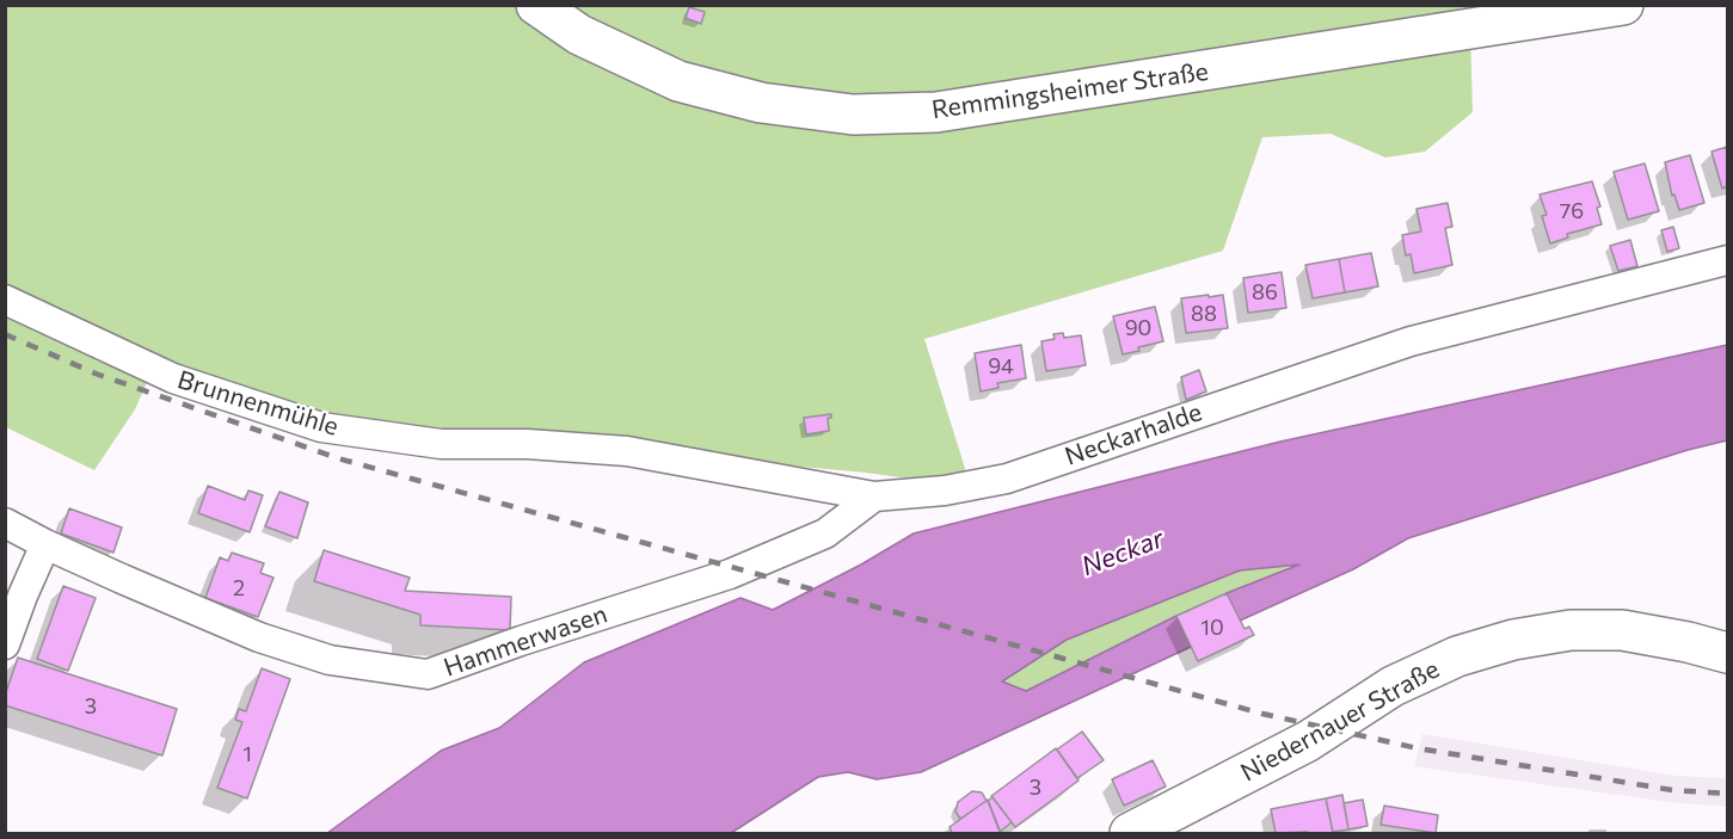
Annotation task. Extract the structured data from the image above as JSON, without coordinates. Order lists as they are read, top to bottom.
{
  "streets": {
    "street": [
      "Remmingsheimer Straße",
      "Brunnenmühle",
      "Neckarhalde",
      "Hammerwasen",
      "Niedernauer Straße"
    ]
  },
  "crossings": [
    ["Brunnenmühle", "Neckarhalde"],
    ["Neckarhalde", "Hammerwasen"]
  ],
  "water": ["Neckar"],
  "house_numbers": [
    "76",
    "86",
    "88",
    "90",
    "94",
    "2",
    "10",
    "3",
    "1",
    "3"
  ]
}
